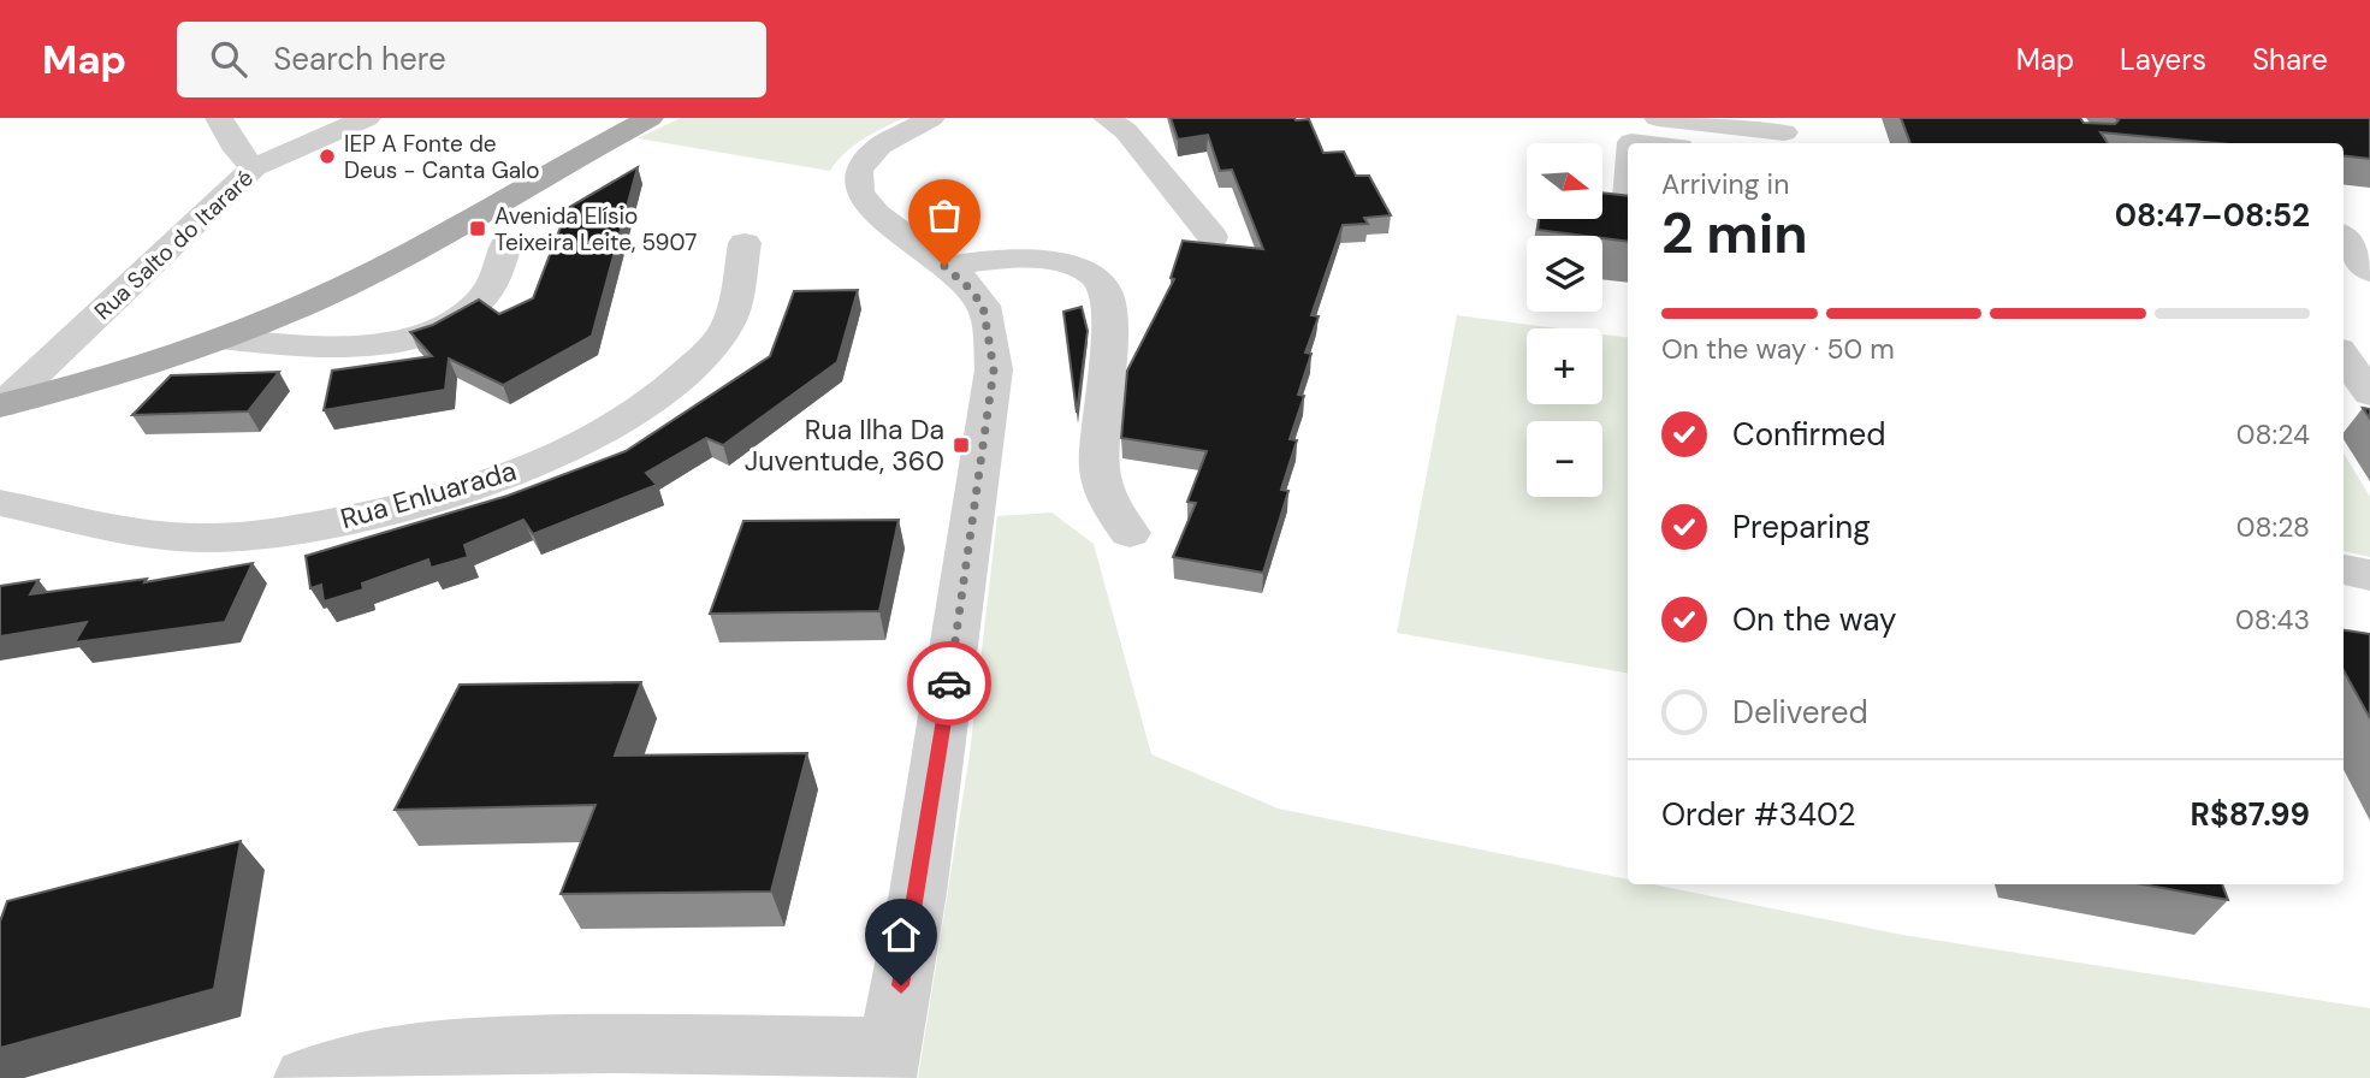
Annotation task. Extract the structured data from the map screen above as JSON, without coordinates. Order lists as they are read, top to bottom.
{
  "streets": {
    "street": ["Rua Salto do Itararé", "Rua Enluarada"]
  },
  "places": {
    "other": ["IEP A Fonte de Deus - Canta Galo"],
    "transit": ["Avenida Elísio Teixeira Leite, 5907", "Rua Ilha Da Juventude, 360"]
  },
  "north": "right",
  "page": {
    "header": "Map",
    "search": "Search here",
    "nav": ["Map", "Layers", "Share"],
    "map_buttons": ["+", "−"],
    "heading": ["2 min", "Arriving in", "08:47–08:52"],
    "panel": ["Order #3402", "R$87.99"],
    "bar": "On the way · 50 m",
    "list": [
      ["Confirmed", "08:24"],
      ["Preparing", "08:28"],
      ["On the way", "08:43"],
      "Delivered"
    ]
  }
}
